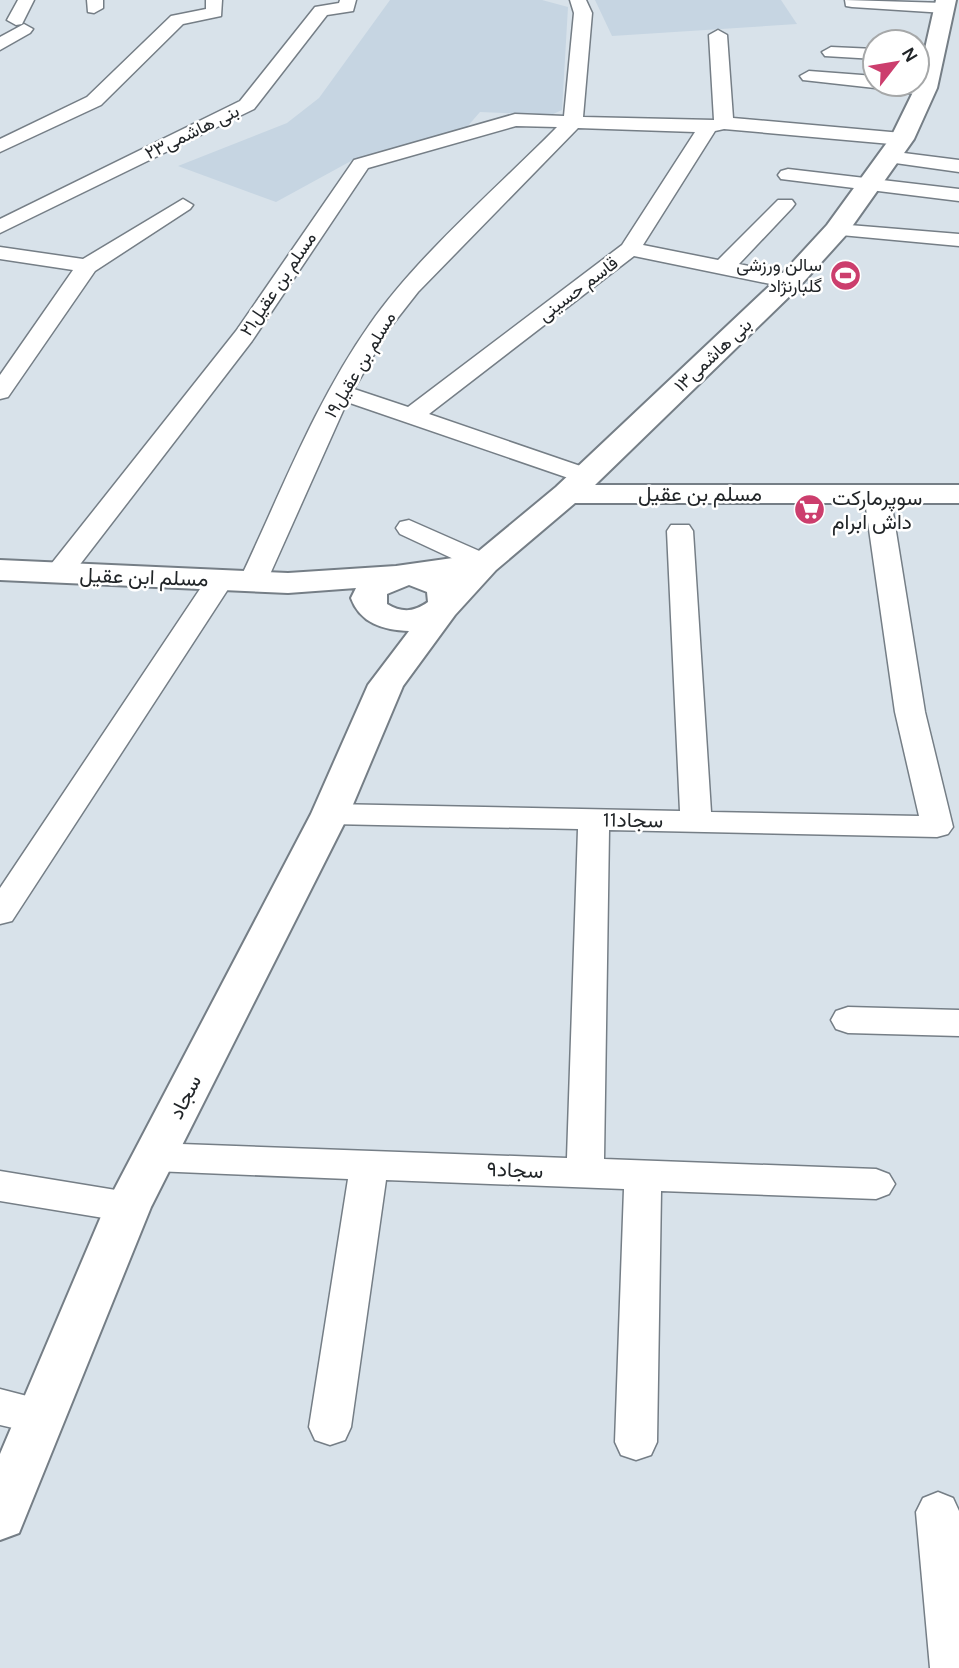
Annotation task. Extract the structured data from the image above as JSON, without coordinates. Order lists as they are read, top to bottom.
{
  "streets": {
    "street": [
      "بنی هاشمی۲۳",
      "مسلم بن عقیل۲۱",
      "قاسم حسینی",
      "بنی هاشمی۱۳",
      "مسلم بن عقیل۱۹",
      "مسلم بن عقیل",
      "مسلم ابن عقیل",
      "11سجاد",
      "سجاد",
      "۹سجاد"
    ]
  },
  "crossings": [
    ["مسلم بن عقیل۲۱", "قاسم حسینی"],
    ["مسلم بن عقیل۲۱", "بنی هاشمی۱۳"],
    ["مسلم بن عقیل۲۱", "مسلم بن عقیل۱۹"],
    ["مسلم بن عقیل۲۱", "مسلم ابن عقیل"],
    ["بنی هاشمی۱۳", "مسلم بن عقیل"],
    ["بنی هاشمی۱۳", "سجاد"],
    ["مسلم بن عقیل۱۹", "مسلم ابن عقیل"],
    ["مسلم بن عقیل", "11سجاد"],
    ["11سجاد", "سجاد"],
    ["سجاد", "۹سجاد"]
  ],
  "places": {
    "sports": ["سالن ورزشی گلبارنژاد"],
    "supermarket": ["سوپرمارکت داش ابرام"]
  },
  "north": "top right"
}
